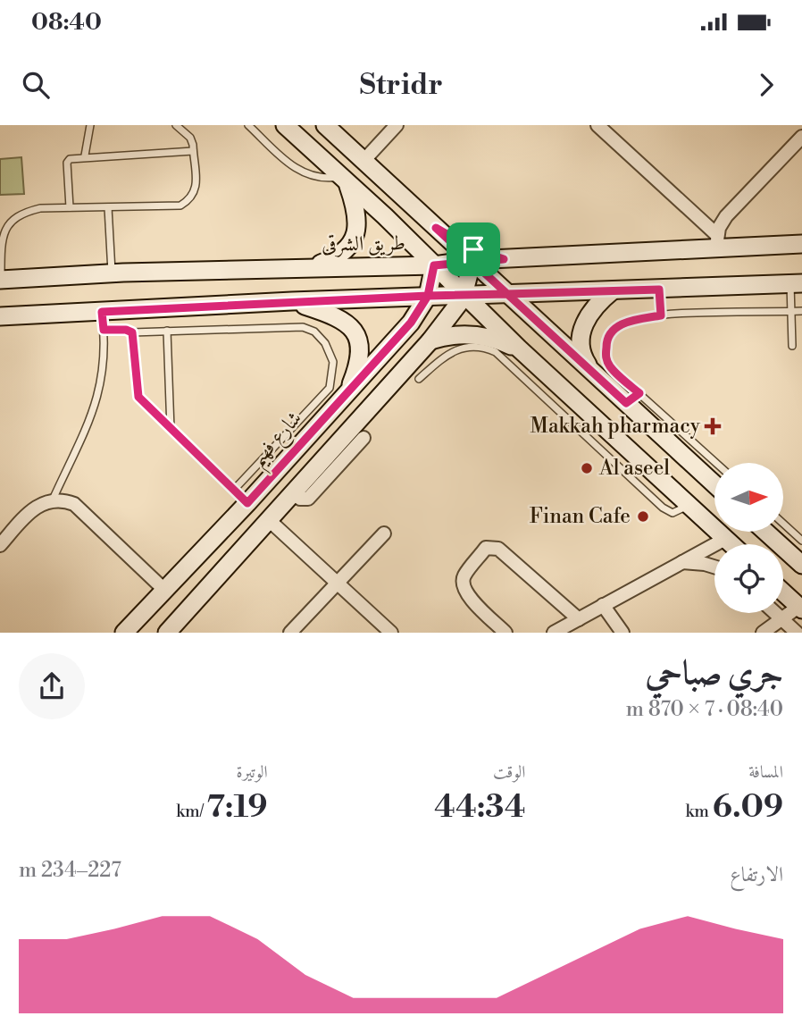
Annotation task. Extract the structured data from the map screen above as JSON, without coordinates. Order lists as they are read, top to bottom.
{
  "streets": {
    "main road": ["طريق الشرقى", "شارع فهيم"]
  },
  "places": {
    "health": ["Makkah pharmacy"],
    "other": ["Al aseel", "Finan Cafe"]
  },
  "north": "right",
  "page": {
    "status": "08:40",
    "header": "Stridr",
    "heading": ["جري صباحي", "08:40 · 7 × 870 m"],
    "stats": [
      ["المسافة", "6.09 km"],
      ["الوقت", "44:34"],
      ["الوتيرة", "7:19 /km"]
    ],
    "chart": ["الارتفاع", "227–234 m"]
  }
}
